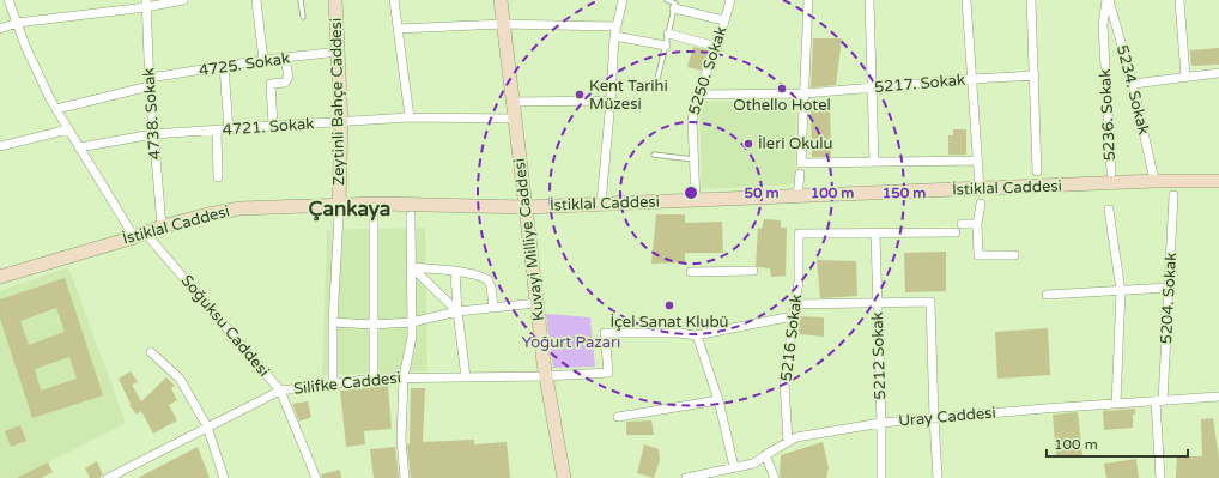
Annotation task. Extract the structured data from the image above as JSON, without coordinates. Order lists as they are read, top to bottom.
{
  "streets": {
    "main road": ["Zeytinli Bahçe Caddesi", "İstiklal Caddesi", "Kuvayi Milliye Caddesi"],
    "street": [
      "4725. Sokak",
      "5250. Sokak",
      "5217. Sokak",
      "5234. Sokak",
      "4738. Sokak",
      "5236. Sokak",
      "4721. Sokak",
      "5204. Sokak",
      "Soğuksu Caddesi",
      "5216 Sokak",
      "5212 Sokak",
      "Silifke Caddesi",
      "Uray Caddesi"
    ]
  },
  "crossings": [
    ["4725. Sokak", "Zeytinli Bahçe Caddesi"],
    ["4725. Sokak", "4738. Sokak"],
    ["4725. Sokak", "Soğuksu Caddesi"],
    ["5250. Sokak", "5217. Sokak"],
    ["5250. Sokak", "İstiklal Caddesi"],
    ["5234. Sokak", "5236. Sokak"],
    ["5234. Sokak", "İstiklal Caddesi"],
    ["Zeytinli Bahçe Caddesi", "4721. Sokak"],
    ["Zeytinli Bahçe Caddesi", "İstiklal Caddesi"],
    ["4738. Sokak", "4721. Sokak"],
    ["4738. Sokak", "İstiklal Caddesi"],
    ["4721. Sokak", "Kuvayi Milliye Caddesi"],
    ["4721. Sokak", "Soğuksu Caddesi"],
    ["İstiklal Caddesi", "Kuvayi Milliye Caddesi"],
    ["İstiklal Caddesi", "Soğuksu Caddesi"],
    ["Kuvayi Milliye Caddesi", "Silifke Caddesi"],
    ["5204. Sokak", "Uray Caddesi"],
    ["Soğuksu Caddesi", "Silifke Caddesi"],
    ["5216 Sokak", "5212 Sokak"],
    ["5216 Sokak", "Uray Caddesi"],
    ["5212 Sokak", "Uray Caddesi"]
  ],
  "districts": ["Çankaya"],
  "parks": ["Yoğurt Pazarı"],
  "places": [
    "Othello Hotel",
    "Kent Tarihi Müzesi",
    "İleri Okulu",
    "İçel Sanat Klubü"
  ],
  "scale_bar": "100 m",
  "rings": ["50 m", "100 m", "150 m"]
}
